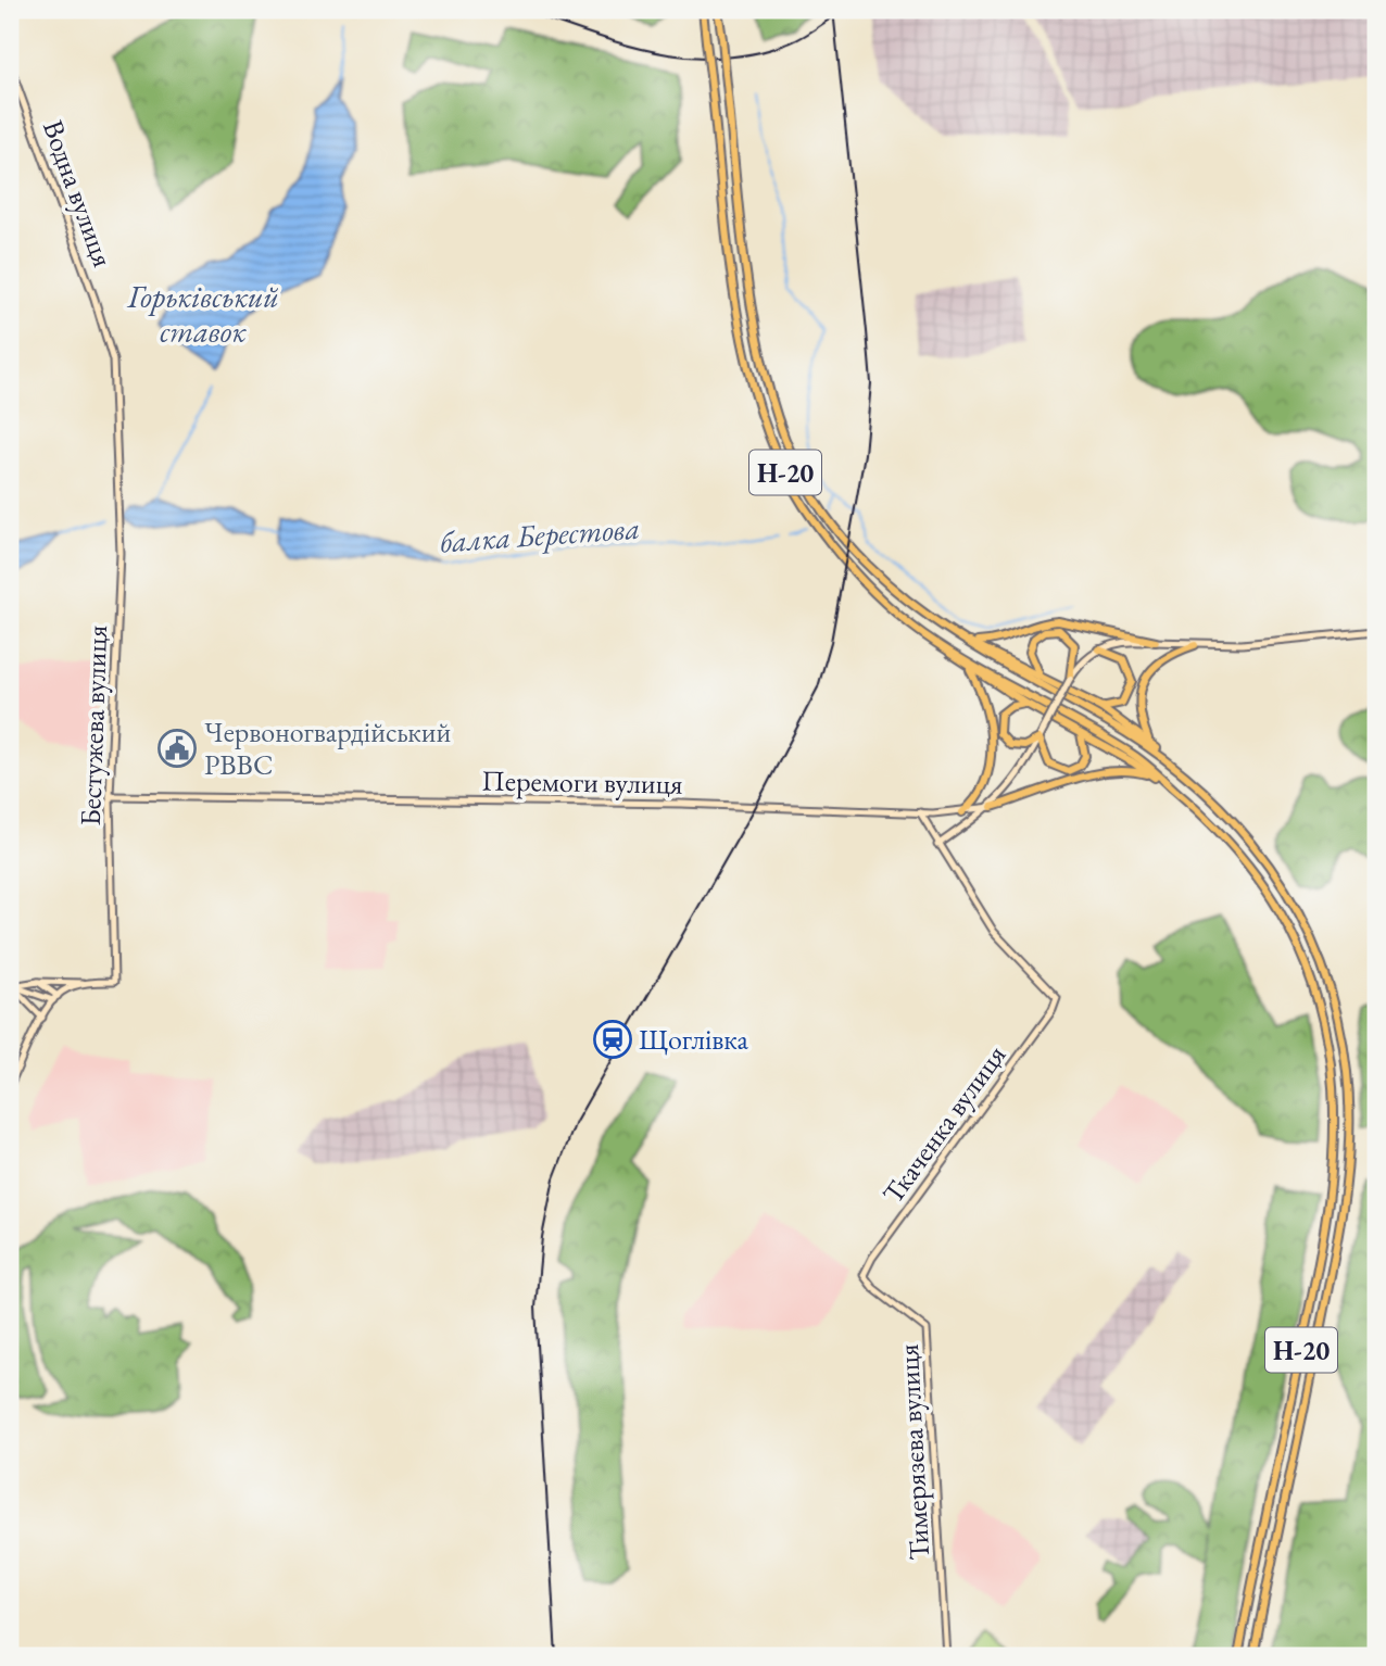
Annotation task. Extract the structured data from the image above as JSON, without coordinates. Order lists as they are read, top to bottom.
{
  "streets": {
    "main road": ["Н-20"],
    "street": [
      "Водна вулиця",
      "Бестужева вулиця",
      "Перемоги вулиця",
      "Ткаченка вулиця",
      "Тимерязєва вулиця"
    ]
  },
  "crossings": [
    ["Водна вулиця", "Бестужева вулиця"],
    ["Бестужева вулиця", "Перемоги вулиця"],
    ["Ткаченка вулиця", "Тимерязєва вулиця"]
  ],
  "water": ["Горьківський ставок", "балка Берестова"],
  "places": {
    "public building": ["Червоногвардійський РВВС"],
    "station": ["Щоглівка"]
  }
}
